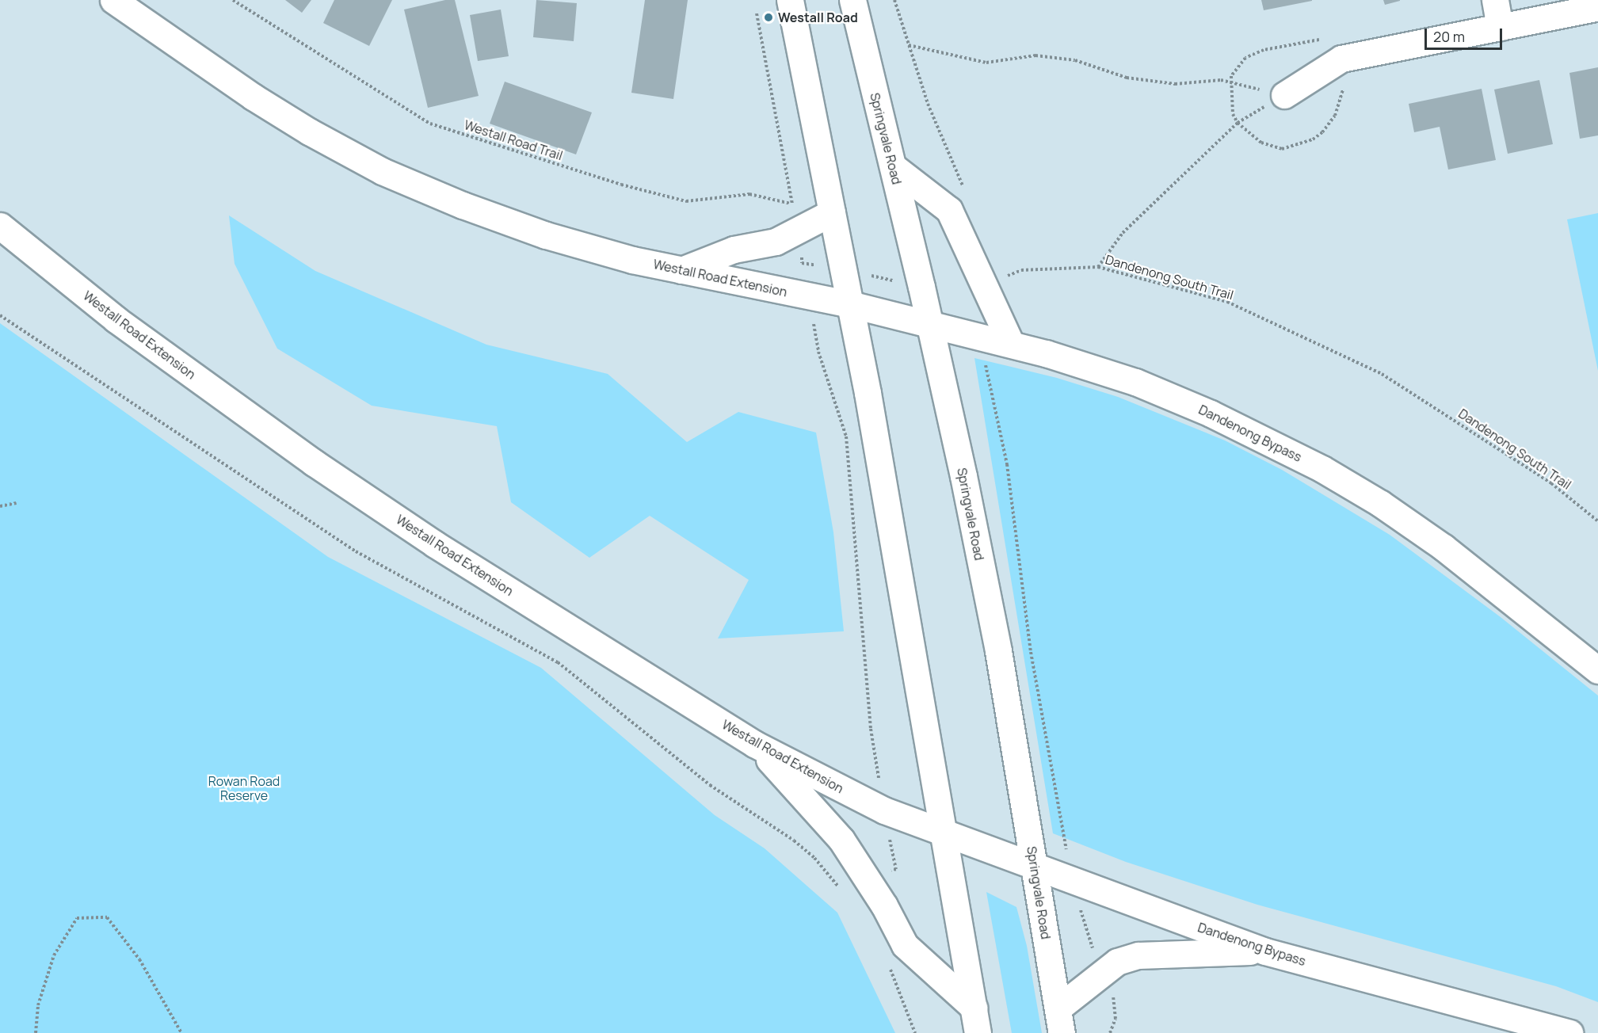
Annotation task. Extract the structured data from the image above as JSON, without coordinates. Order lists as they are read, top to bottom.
{
  "streets": {
    "main road": ["Springvale Road", "Westall Road Extension", "Dandenong Bypass"],
    "path": ["Westall Road Trail", "Dandenong South Trail"]
  },
  "crossings": [
    ["Springvale Road", "Dandenong Bypass"],
    ["Westall Road Extension", "Dandenong Bypass"]
  ],
  "parks": ["Rowan Road Reserve"],
  "places": ["Westall Road"],
  "scale_bar": "20 m"
}
